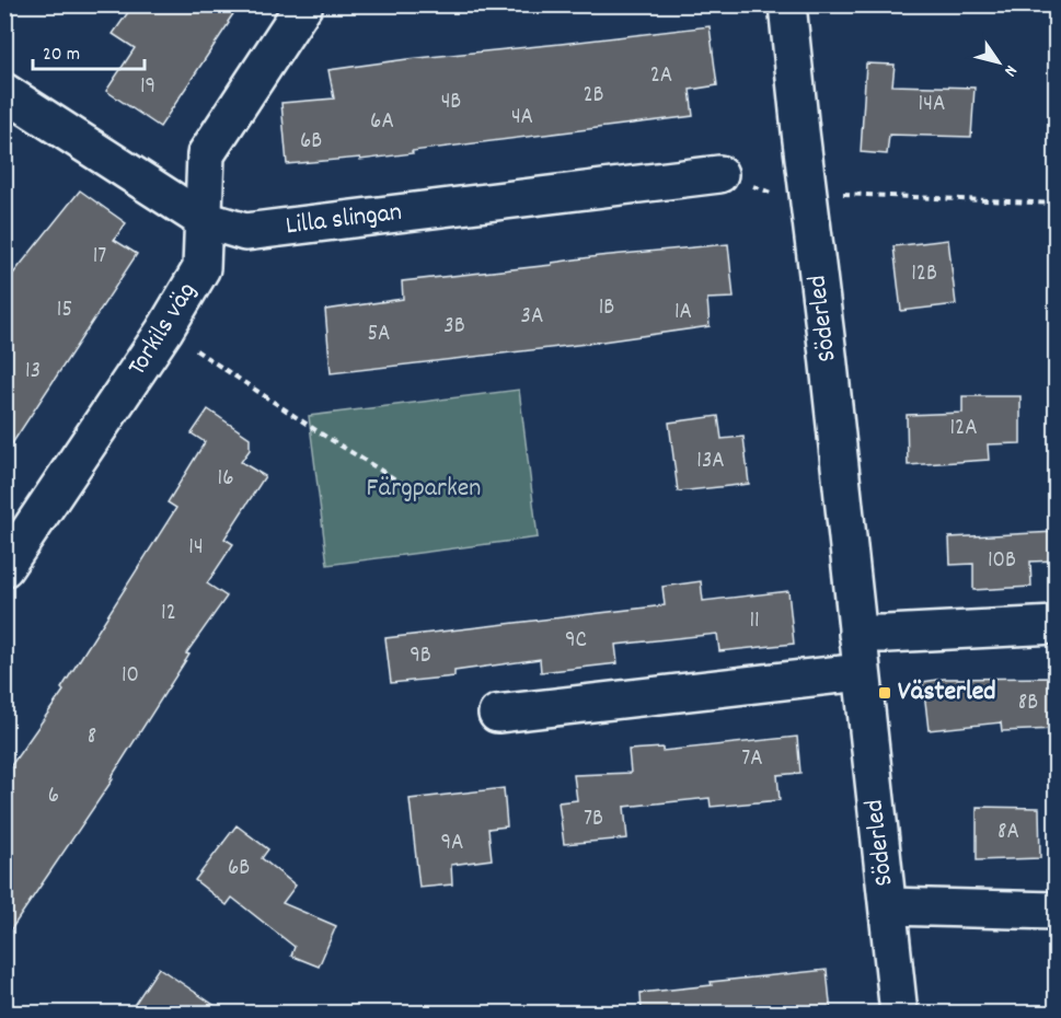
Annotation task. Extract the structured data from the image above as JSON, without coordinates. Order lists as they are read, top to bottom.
{
  "streets": {
    "street": ["Lilla slingan", "Söderled", "Torkils väg"]
  },
  "crossings": [
    ["Lilla slingan", "Torkils väg"]
  ],
  "parks": ["Färgparken"],
  "places": {
    "transit": ["Västerled"]
  },
  "house_numbers": [
    "2A",
    "19",
    "2B",
    "4B",
    "14A",
    "4A",
    "6A",
    "6B",
    "17",
    "12B",
    "1B",
    "15",
    "1A",
    "3A",
    "3B",
    "5A",
    "13",
    "12A",
    "13A",
    "16",
    "14",
    "10B",
    "12",
    "11",
    "9C",
    "9B",
    "10",
    "8B",
    "8",
    "7A",
    "6",
    "7B",
    "8A",
    "9A",
    "6B"
  ],
  "scale_bar": "20 m",
  "north": "bottom right"
}
